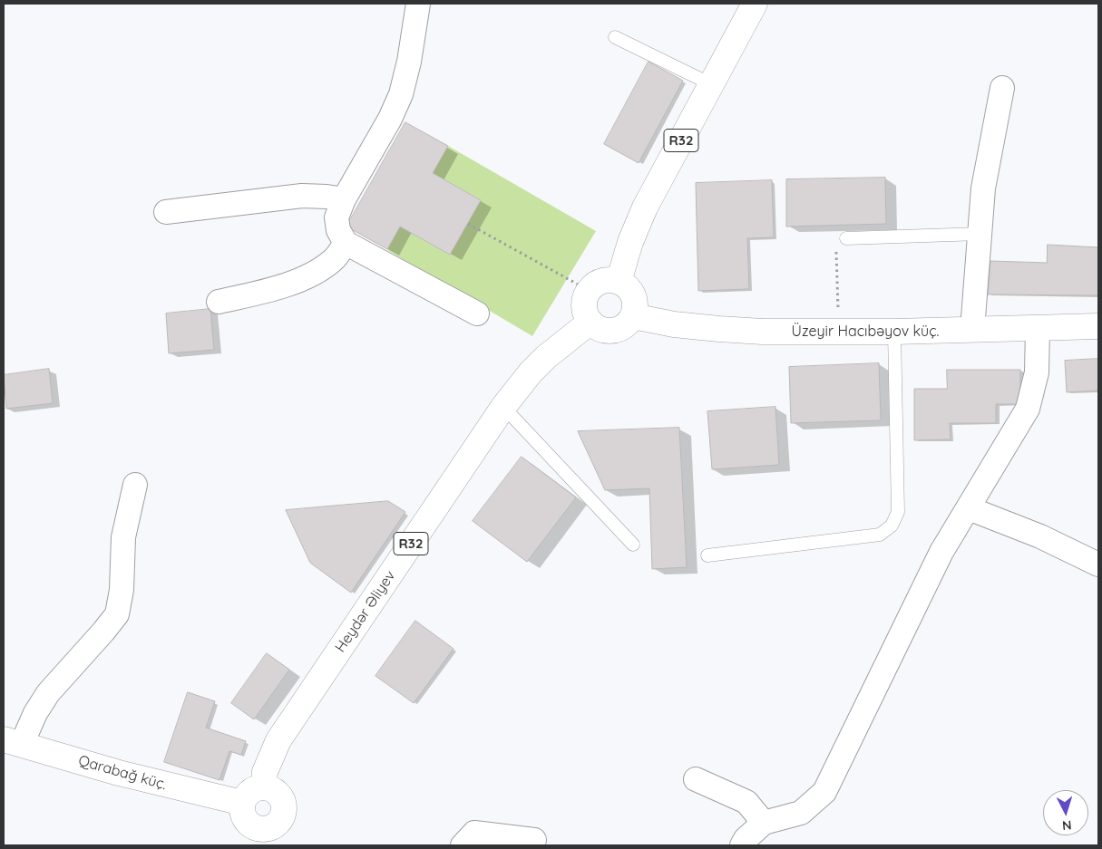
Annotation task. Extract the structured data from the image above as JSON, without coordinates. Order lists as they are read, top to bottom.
{
  "streets": {
    "main road": [
      "R32",
      "Üzeyir Hacıbəyov küç.",
      "Heydər Əliyev",
      "Qarabağ küç."
    ]
  },
  "crossings": [
    ["R32", "Üzeyir Hacıbəyov küç."],
    ["R32", "Heydər Əliyev"],
    ["Üzeyir Hacıbəyov küç.", "Heydər Əliyev"],
    ["Heydər Əliyev", "Qarabağ küç."]
  ],
  "north": "bottom"
}
